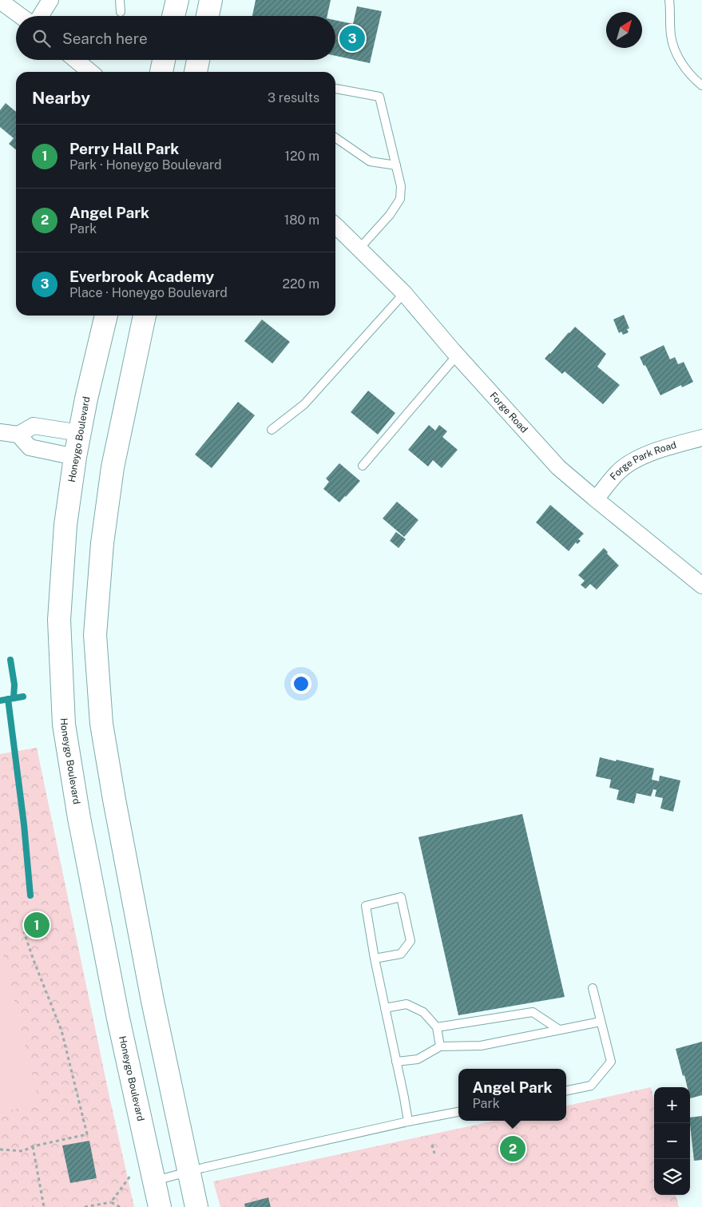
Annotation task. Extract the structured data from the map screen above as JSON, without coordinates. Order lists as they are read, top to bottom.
{
  "streets": {
    "main road": ["Honeygo Boulevard"],
    "street": ["Forge Road", "Forge Park Road"]
  },
  "crossings": [
    ["Forge Road", "Forge Park Road"]
  ],
  "north": "top right",
  "page": {
    "search": "Search here",
    "pins": ["3", "1", "2"],
    "heading": ["Nearby", "3 results"],
    "list": [
      {
        "mark": "1",
        "name": "Perry Hall Park",
        "note": "Park · Honeygo Boulevard",
        "value": "120 m"
      },
      {
        "mark": "2",
        "name": "Angel Park",
        "note": "Park",
        "value": "180 m"
      },
      {
        "mark": "3",
        "name": "Everbrook Academy",
        "note": "Place · Honeygo Boulevard",
        "value": "220 m"
      }
    ],
    "popup": ["Angel Park", "Park"],
    "map_buttons": ["+", "−"]
  }
}
